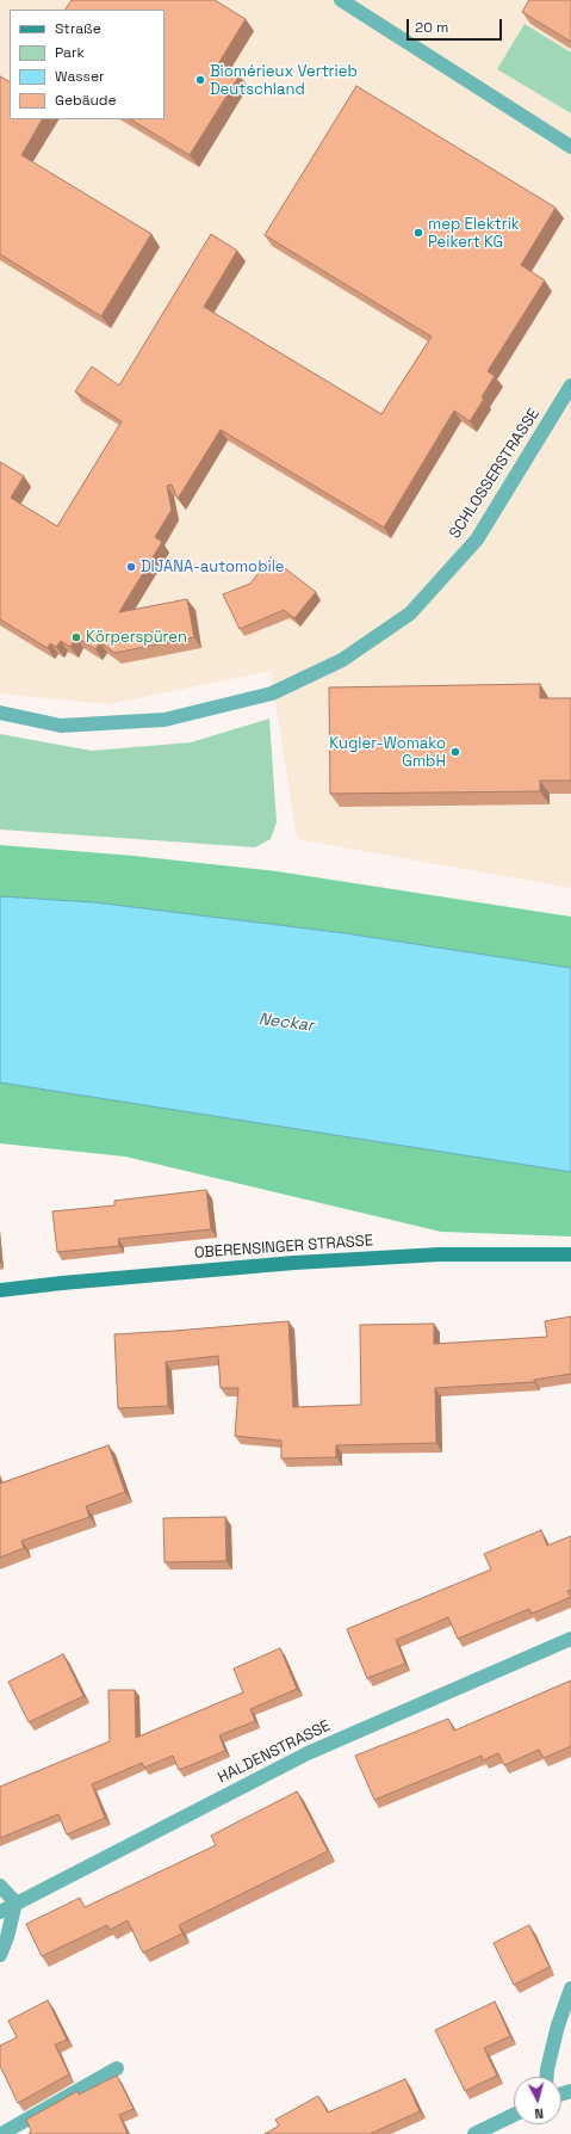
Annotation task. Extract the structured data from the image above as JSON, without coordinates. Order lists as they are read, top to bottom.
{
  "streets": {
    "street": ["SCHLOSSERSTRASSE", "OBERENSINGER STRASSE", "HALDENSTRASSE"]
  },
  "water": ["Neckar"],
  "places": [
    "Biomérieux Vertrieb Deutschland",
    "mep Elektrik Peikert KG",
    "DIJANA-automobile",
    "Körperspüren",
    "Kugler-Womako GmbH"
  ],
  "legend": [
    "Straße",
    "Park",
    "Wasser",
    "Gebäude"
  ],
  "scale_bar": "20 m",
  "north": "bottom"
}
